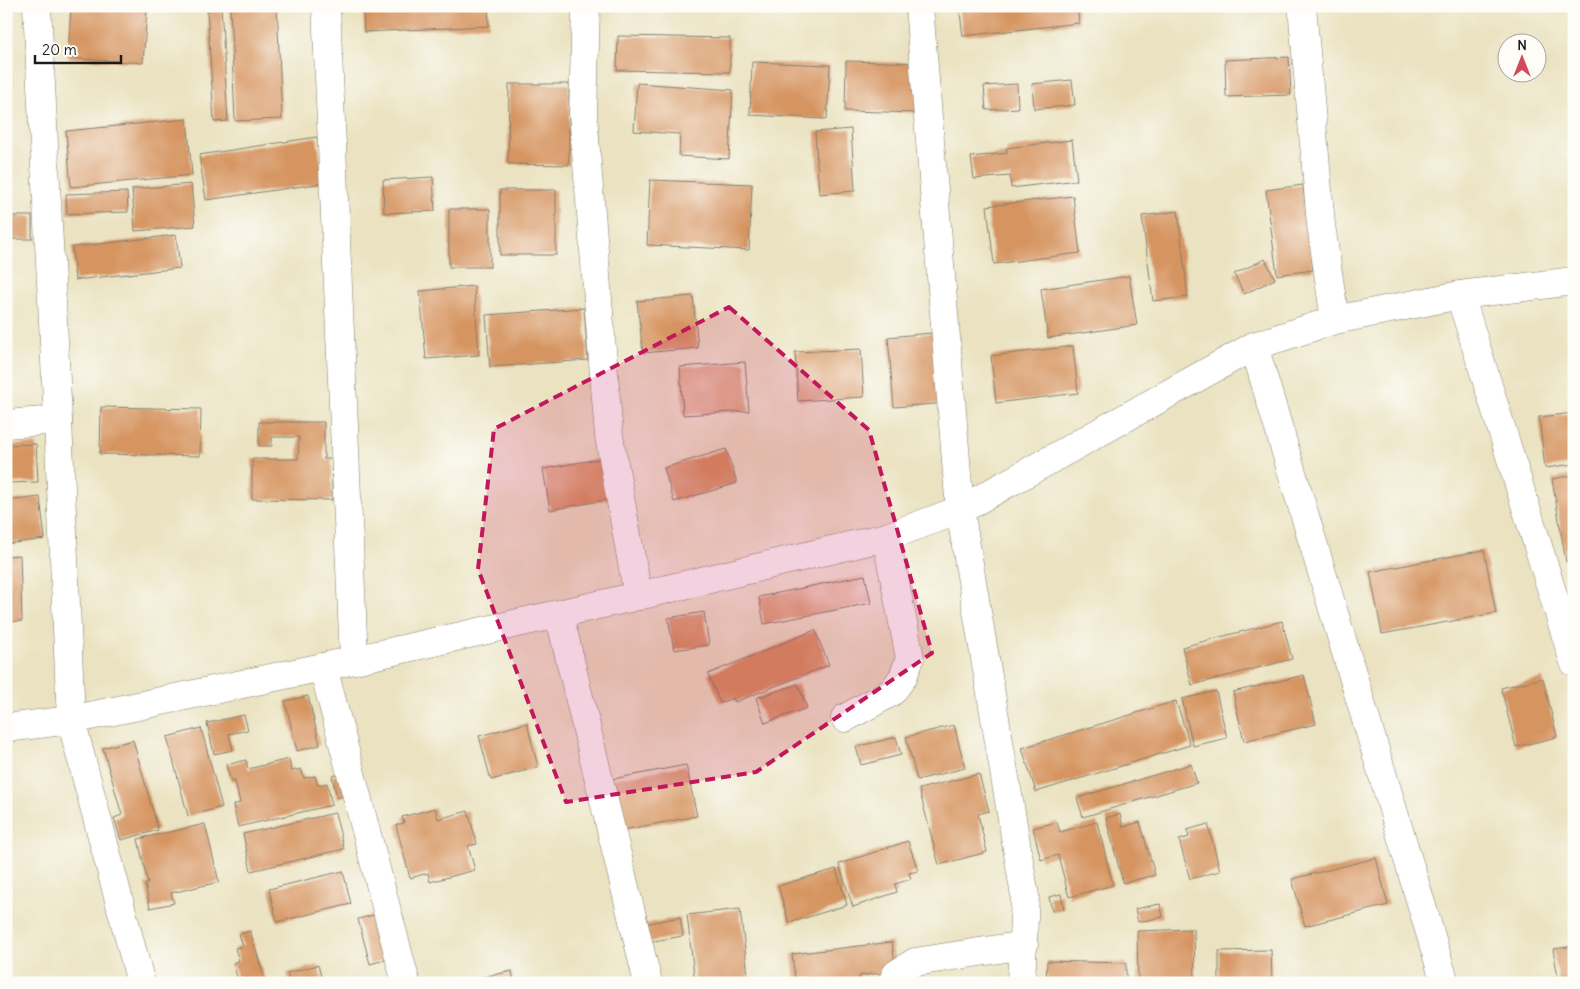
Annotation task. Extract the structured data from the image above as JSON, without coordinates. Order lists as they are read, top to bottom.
{
  "scale_bar": "20 m",
  "north": "top"
}
